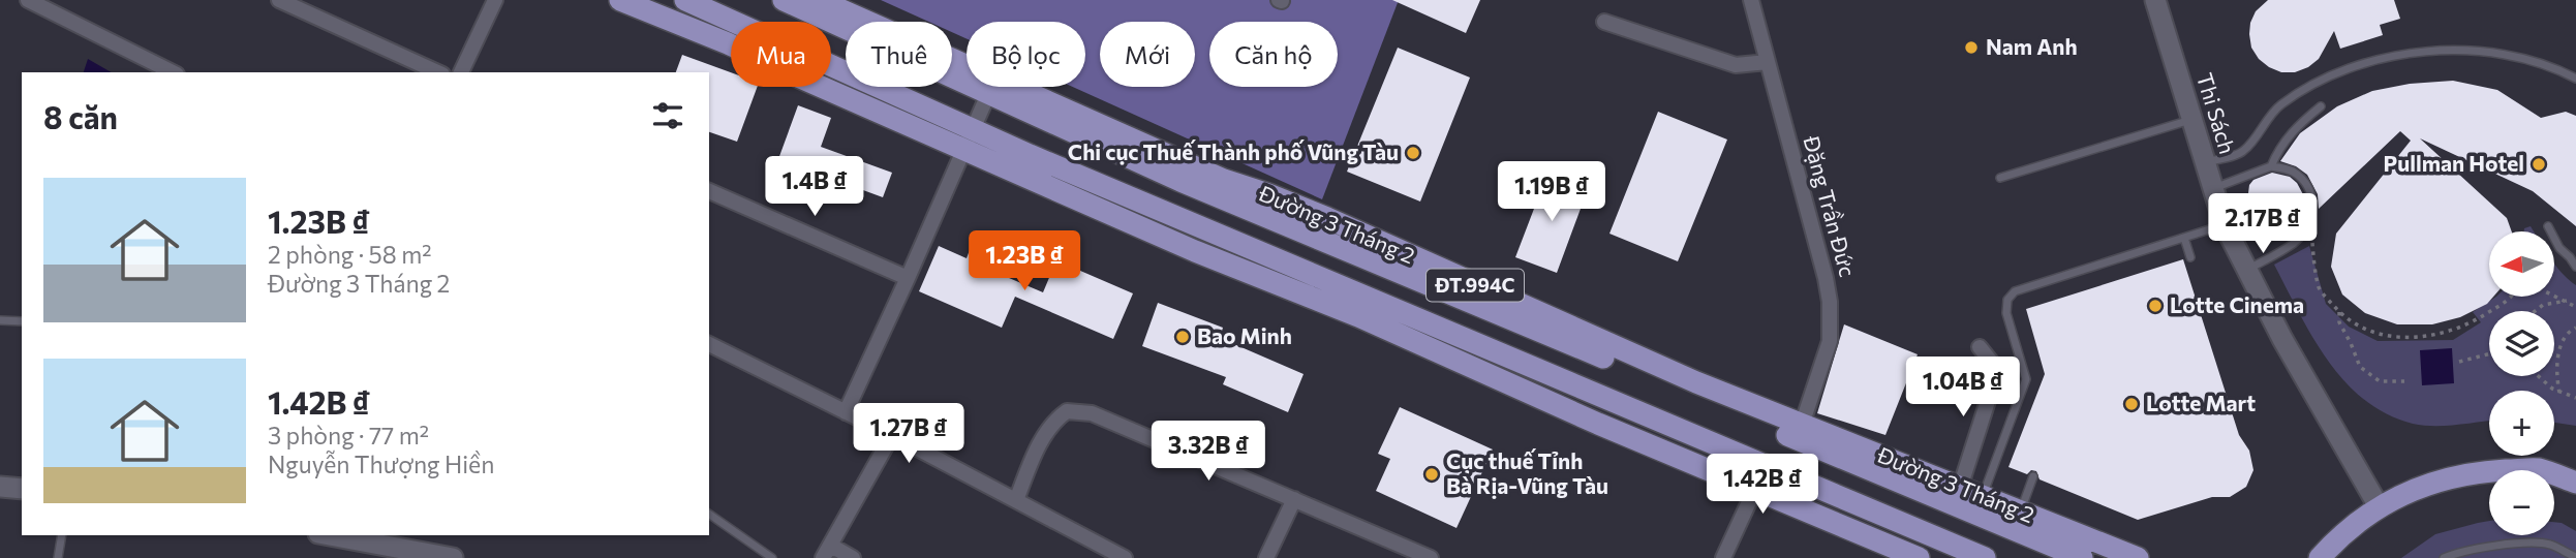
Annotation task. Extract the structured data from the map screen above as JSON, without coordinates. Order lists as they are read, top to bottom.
{
  "streets": {
    "main road": ["Đường 3 Tháng 2", "ĐT.994C"],
    "street": ["Thi Sách", "Đặng Trần Đức"]
  },
  "crossings": [
    ["Đặng Trần Đức", "Đường 3 Tháng 2"]
  ],
  "places": [
    "Nam Anh",
    "Chi cục Thuế Thành phố Vũng Tàu",
    "Pullman Hotel",
    "Lotte Cinema",
    "Bao Minh",
    "Lotte Mart",
    "Cục thuế Tỉnh Bà Rịa-Vũng Tàu"
  ],
  "north": "left",
  "page": {
    "chip": [
      "Mua",
      "Thuê",
      "Bộ lọc",
      "Mới",
      "Căn hộ"
    ],
    "heading": "8 căn",
    "price": [
      "1.4B ₫",
      "1.19B ₫",
      "2.17B ₫",
      "1.23B ₫",
      "1.04B ₫",
      "1.27B ₫",
      "3.32B ₫",
      "1.42B ₫"
    ],
    "list": [
      {
        "name": "1.23B ₫",
        "note": "2 phòng · 58 m² · Đường 3 Tháng 2"
      },
      {
        "name": "1.42B ₫",
        "note": "3 phòng · 77 m² · Nguyễn Thượng Hiền"
      }
    ],
    "map_buttons": ["+", "−"]
  }
}
